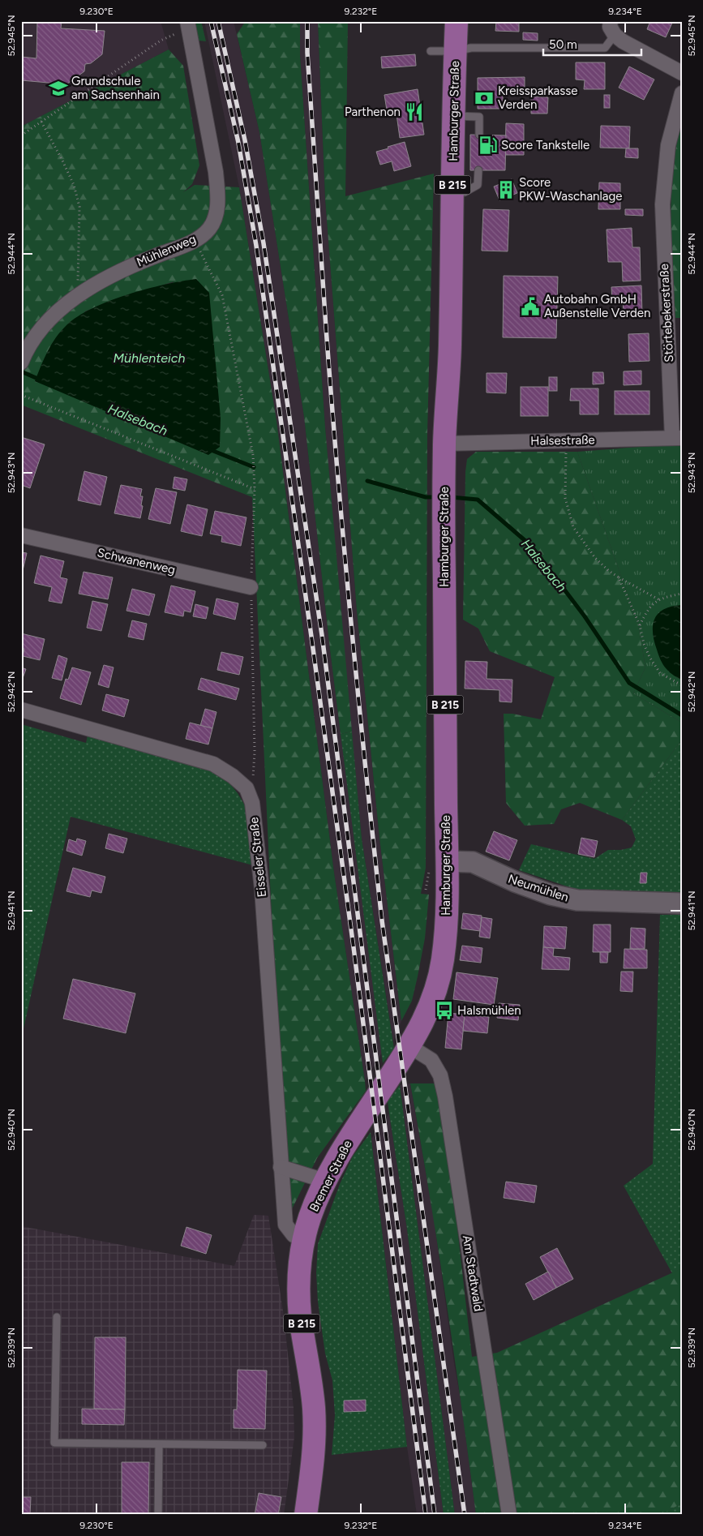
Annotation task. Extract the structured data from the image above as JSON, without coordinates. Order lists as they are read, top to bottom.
{
  "streets": {
    "main road": ["Hamburger Straße", "B 215", "Bremer Straße"],
    "street": [
      "Mühlenweg",
      "Störtebekerstraße",
      "Halsestraße",
      "Schwanenweg",
      "Eisseler Straße",
      "Neumühlen",
      "Am Stadtwald"
    ]
  },
  "crossings": [
    ["Hamburger Straße", "Halsestraße"],
    ["Hamburger Straße", "Neumühlen"],
    ["Hamburger Straße", "Bremer Straße"],
    ["Hamburger Straße", "Am Stadtwald"],
    ["Störtebekerstraße", "Halsestraße"],
    ["Eisseler Straße", "Bremer Straße"],
    ["Bremer Straße", "Am Stadtwald"]
  ],
  "water": ["Mühlenteich", "Halsebach"],
  "places": {
    "school or university": ["Grundschule am Sachsenhain"],
    "bank": ["Kreissparkasse Verden"],
    "restaurant": ["Parthenon"],
    "fuel station": ["Score Tankstelle"],
    "building": ["Score PKW-Waschanlage"],
    "public building": ["Autobahn GmbH Außenstelle Verden"],
    "bus stop": ["Halsmühlen"]
  },
  "scale_bar": "50 m",
  "coordinates": [
    "9.230°E",
    "9.232°E",
    "9.234°E",
    "52.945°N",
    "52.944°N",
    "52.943°N",
    "52.942°N",
    "52.941°N",
    "52.940°N",
    "52.939°N"
  ]
}
